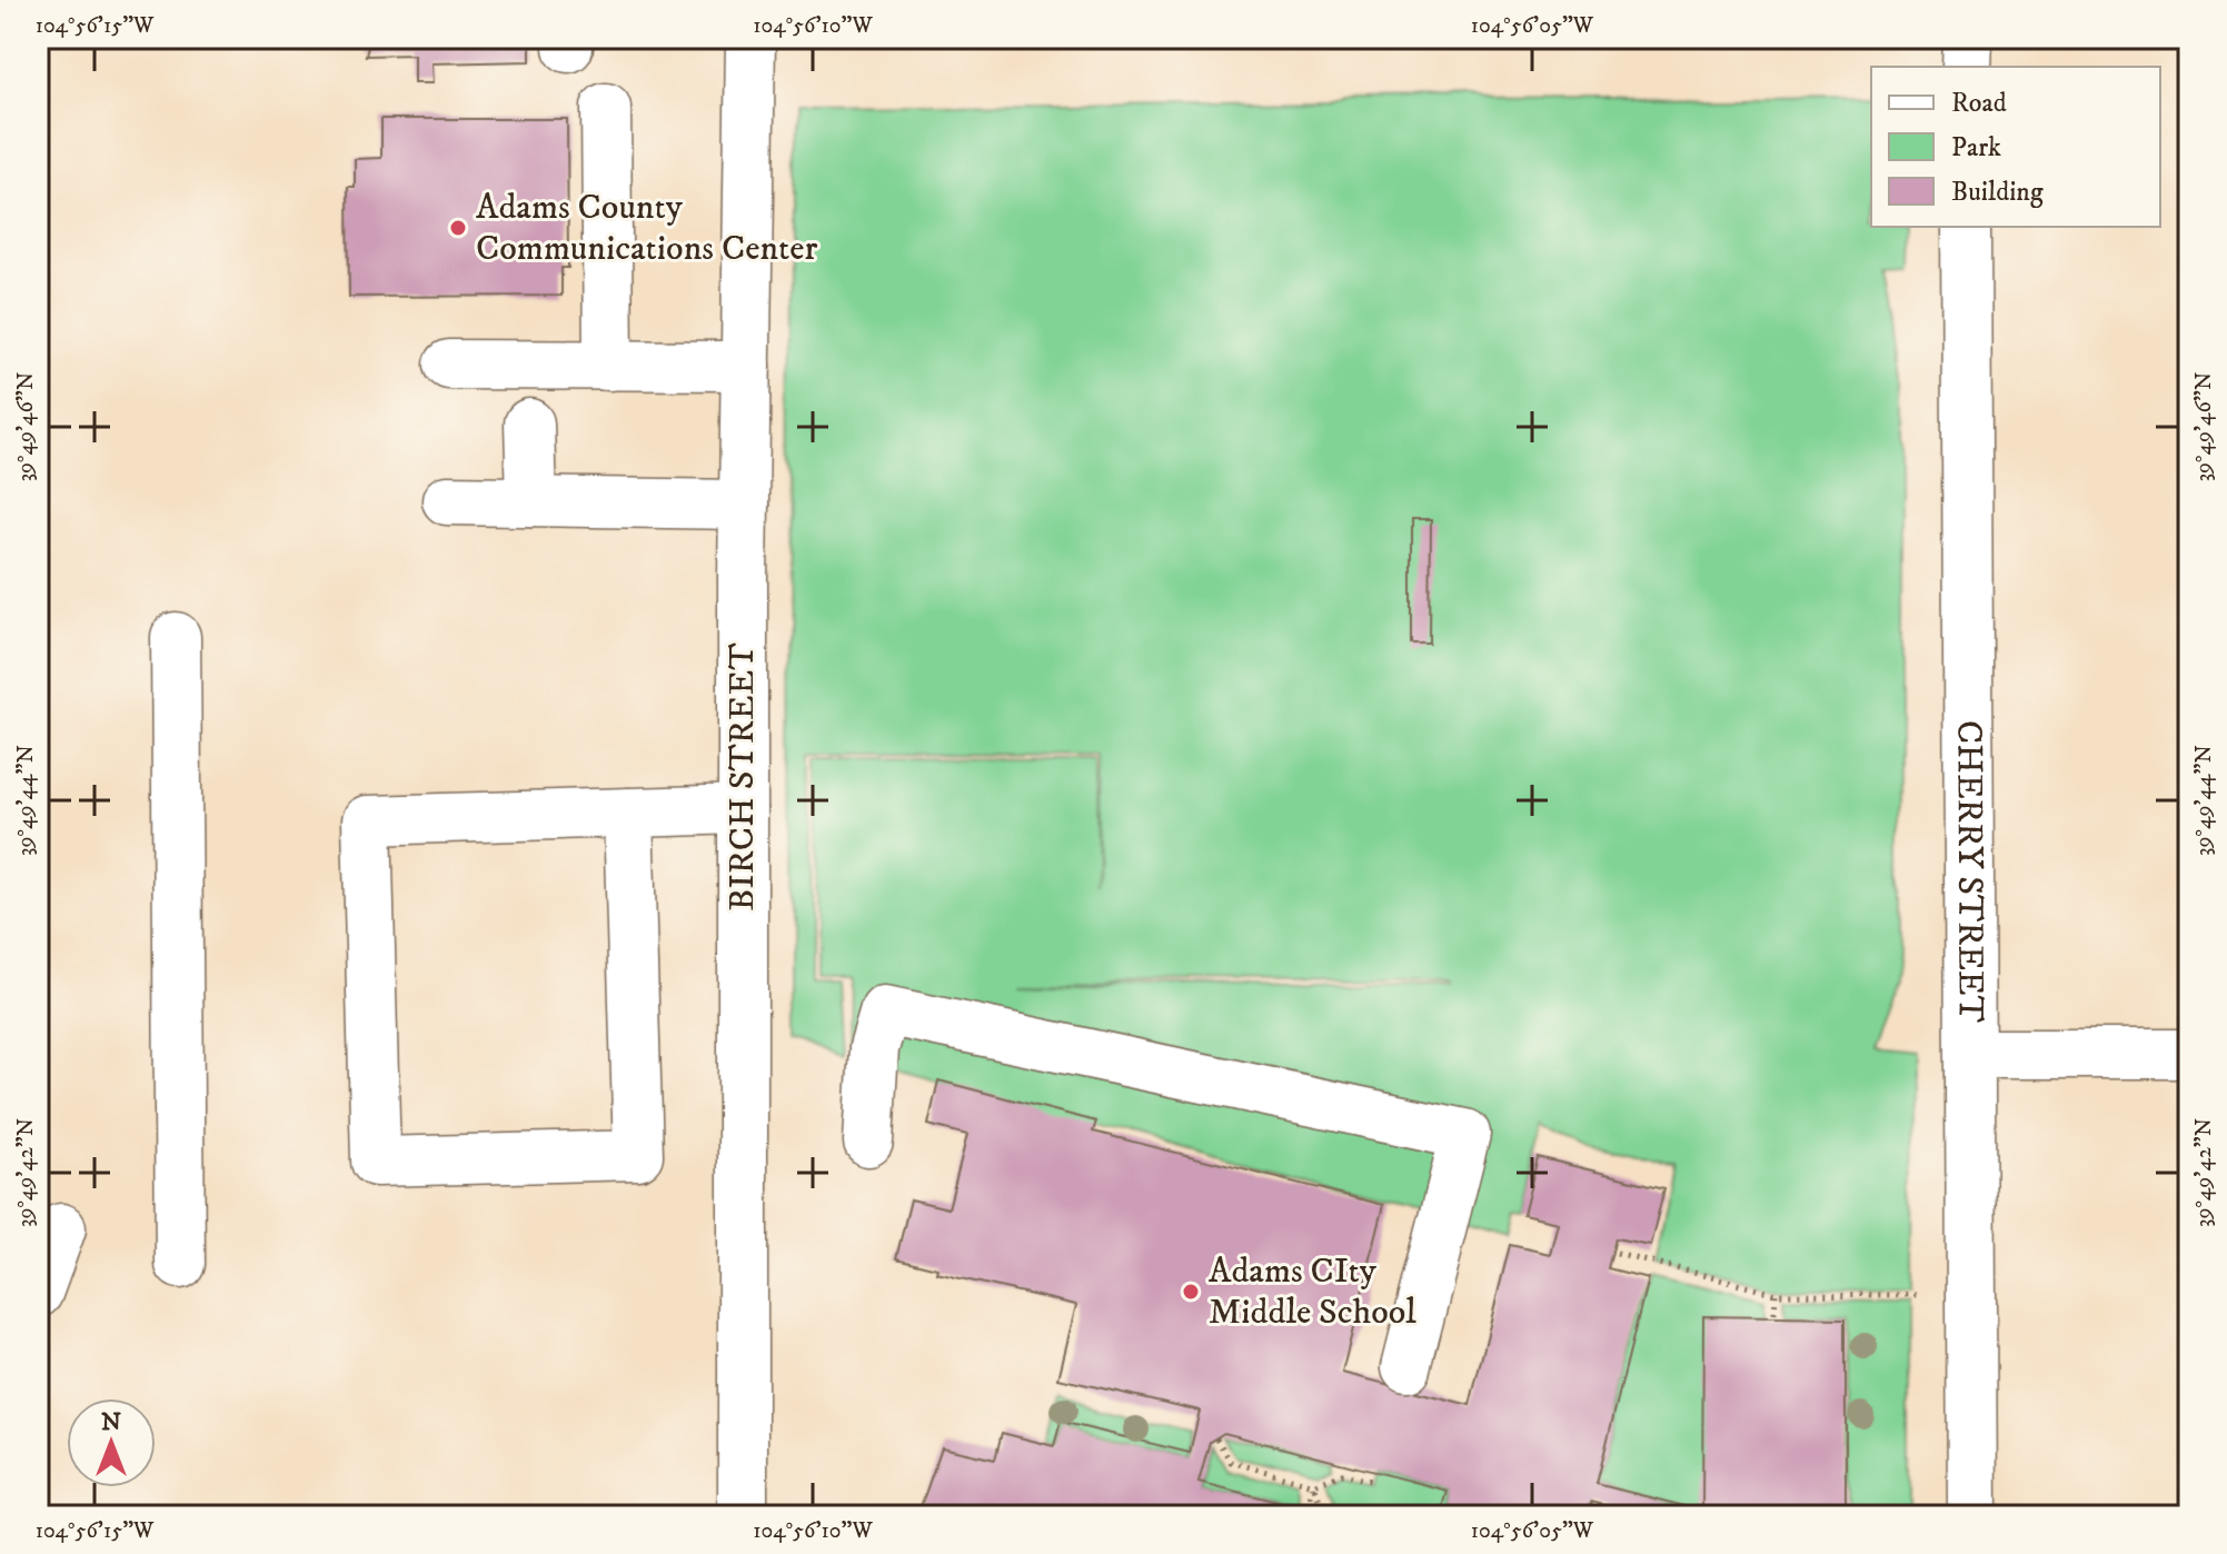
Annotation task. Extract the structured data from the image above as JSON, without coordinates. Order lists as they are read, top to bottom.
{
  "streets": {
    "street": ["BIRCH STREET", "CHERRY STREET"]
  },
  "places": ["Adams County Communications Center", "Adams CIty Middle School"],
  "legend": ["Road", "Park", "Building"],
  "north": "top",
  "coordinates": [
    "104°56'15\"W",
    "104°56'10\"W",
    "104°56'05\"W",
    "39°49'46\"N",
    "39°49'44\"N",
    "39°49'42\"N"
  ]
}
